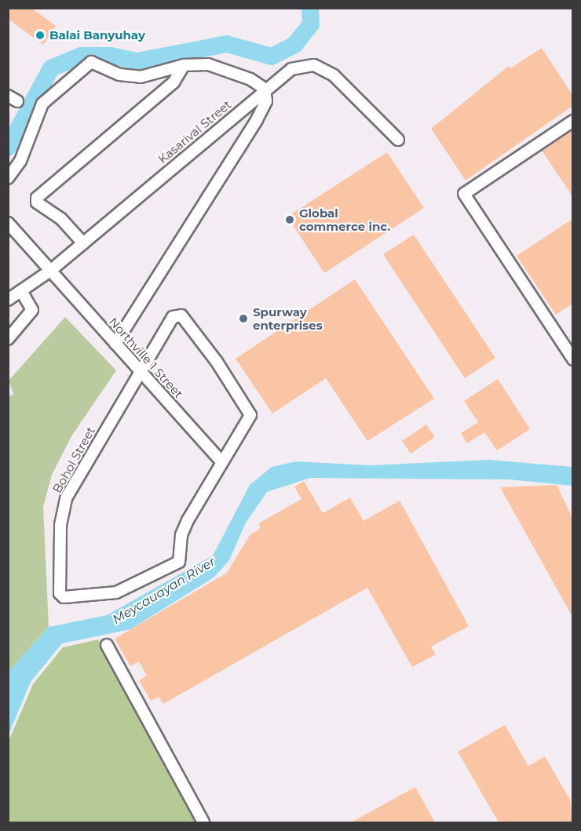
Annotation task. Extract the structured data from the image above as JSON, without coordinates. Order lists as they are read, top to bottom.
{
  "streets": {
    "street": ["Kasarival Street", "Northville 1 Street", "Bohol Street"]
  },
  "crossings": [
    ["Kasarival Street", "Northville 1 Street"],
    ["Northville 1 Street", "Bohol Street"]
  ],
  "water": ["Meycauayan River"],
  "places": ["Balai Banyuhay", "Global commerce inc.", "Spurway enterprises"]
}
